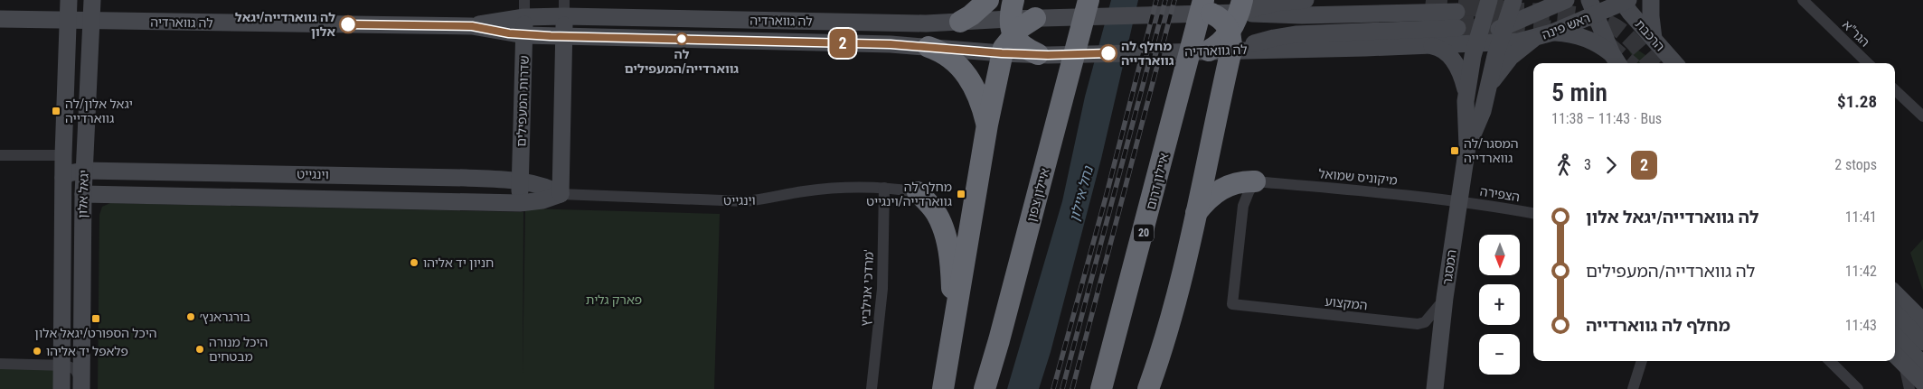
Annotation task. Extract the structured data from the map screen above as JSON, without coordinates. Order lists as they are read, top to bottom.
{
  "streets": {
    "highway": ["איילון דרום", "איילון צפון", "20"],
    "main road": [
      "לה גווארדיה",
      "ראש פינה",
      "הרכבת",
      "שדרות המעפילים",
      "וינגייט",
      "יגאל אלון",
      "המסגר"
    ],
    "street": [
      "הגר\"א",
      "מיקוניס שמואל",
      "הצפירה",
      "מרדכי אנילביץ'",
      "המקצוע"
    ]
  },
  "crossings": [
    ["לה גווארדיה", "ראש פינה"],
    ["לה גווארדיה", "שדרות המעפילים"],
    ["לה גווארדיה", "יגאל אלון"],
    ["לה גווארדיה", "המסגר"],
    ["ראש פינה", "הרכבת"],
    ["ראש פינה", "המסגר"],
    ["שדרות המעפילים", "וינגייט"],
    ["וינגייט", "יגאל אלון"],
    ["וינגייט", "מרדכי אנילביץ'"],
    ["מיקוניס שמואל", "הצפירה"],
    ["מיקוניס שמואל", "המסגר"],
    ["מיקוניס שמואל", "המקצוע"],
    ["הצפירה", "המסגר"],
    ["המסגר", "המקצוע"]
  ],
  "water": ["נחל איילון"],
  "parks": ["פארק גלית"],
  "places": {
    "other": [
      "לה גווארדייה/יגאל אלון",
      "לה גווארדייה/המעפילים",
      "מחלף לה גווארדייה",
      "חניון יד אליהו",
      "בורגראנץ׳",
      "היכל מנורה מבטחים",
      "פלאפל יד אליהו"
    ],
    "transit": [
      "יגאל אלון/לה גווארדייה",
      "המסגר/לה גווארדייה",
      "מחלף לה גווארדייה/וינגייט",
      "היכל הספורט/יגאל אלון"
    ]
  },
  "lines": ["bus line 2"],
  "north": "bottom",
  "page": {
    "on_map": "2",
    "heading": ["5 min", "11:38 – 11:43 · Bus", "$1.28"],
    "legs": ["3", "2", "2 stops"],
    "list": [
      {
        "name": "לה גווארדייה/יגאל אלון",
        "value": "11:41"
      },
      {
        "name": "לה גווארדייה/המעפילים",
        "value": "11:42"
      },
      {
        "name": "מחלף לה גווארדייה",
        "value": "11:43"
      }
    ],
    "map_buttons": ["+", "−"]
  }
}
